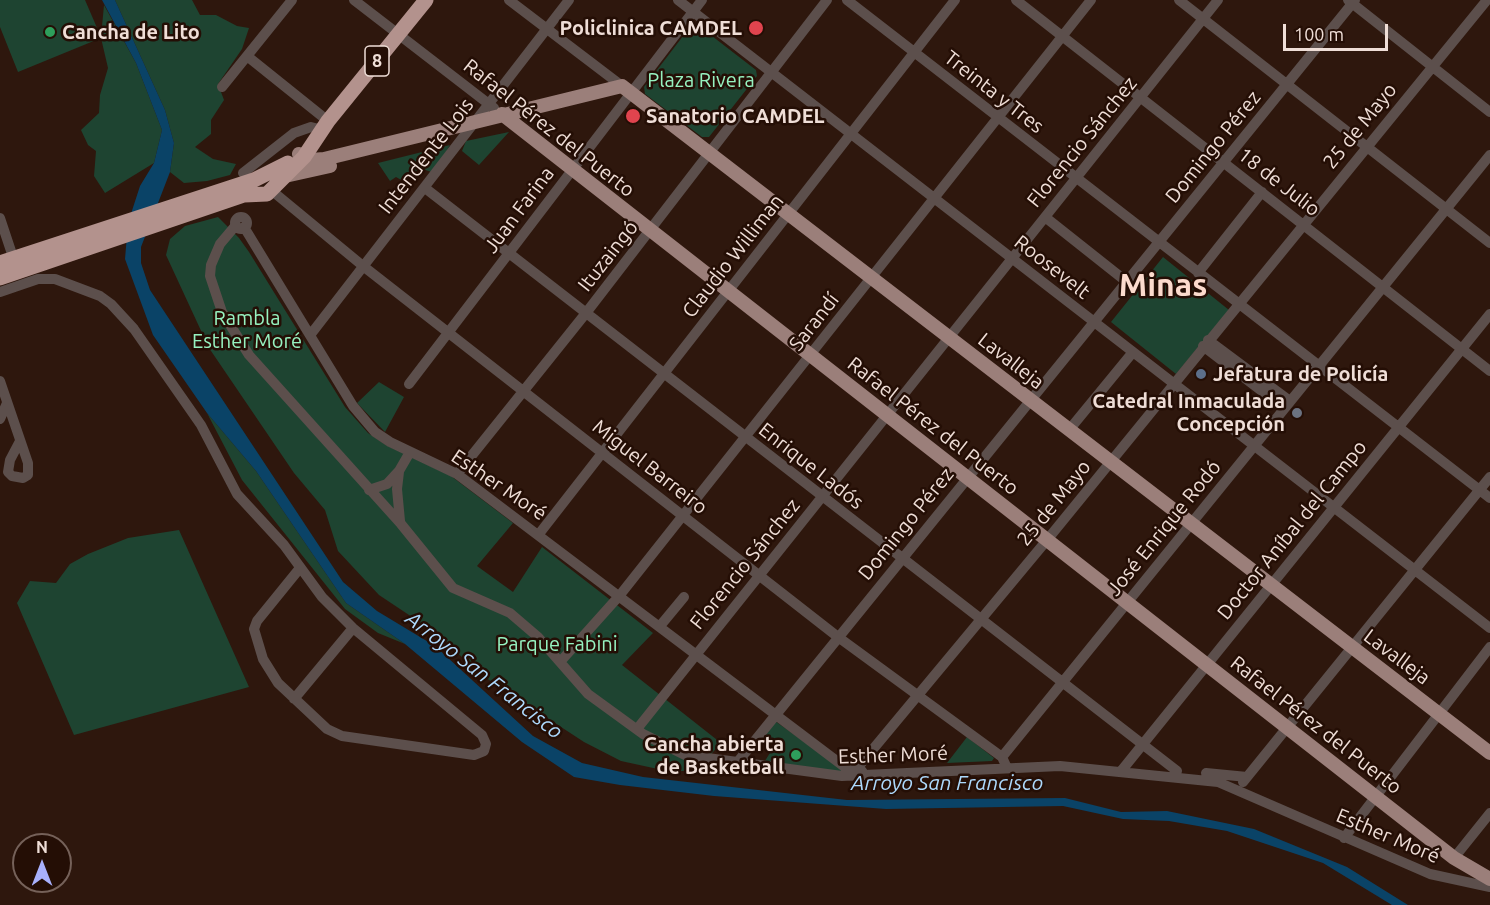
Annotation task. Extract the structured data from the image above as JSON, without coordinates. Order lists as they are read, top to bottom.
{
  "streets": {
    "highway": ["8"],
    "main road": ["Rafael Pérez del Puerto", "Lavalleja"],
    "street": [
      "Treinta y Tres",
      "25 de Mayo",
      "Florencio Sánchez",
      "Domingo Pérez",
      "Intendente Lois",
      "18 de Julio",
      "Juan Farina",
      "Ituzaingó",
      "Claudio Williman",
      "Roosevelt",
      "Sarandí",
      "Enrique Ladós",
      "Miguel Barreiro",
      "Esther Moré",
      "José Enrique Rodó",
      "Doctor Aníbal del Campo"
    ]
  },
  "crossings": [
    ["8", "Rafael Pérez del Puerto"],
    ["8", "Miguel Barreiro"],
    ["Treinta y Tres", "25 de Mayo"],
    ["Treinta y Tres", "Florencio Sánchez"],
    ["Treinta y Tres", "Domingo Pérez"],
    ["Treinta y Tres", "Claudio Williman"],
    ["Treinta y Tres", "Sarandí"],
    ["Treinta y Tres", "José Enrique Rodó"],
    ["Treinta y Tres", "Doctor Aníbal del Campo"],
    ["25 de Mayo", "Rafael Pérez del Puerto"],
    ["25 de Mayo", "18 de Julio"],
    ["25 de Mayo", "Roosevelt"],
    ["25 de Mayo", "Lavalleja"],
    ["25 de Mayo", "Enrique Ladós"],
    ["25 de Mayo", "Miguel Barreiro"],
    ["25 de Mayo", "Esther Moré"],
    ["Rafael Pérez del Puerto", "Florencio Sánchez"],
    ["Rafael Pérez del Puerto", "Domingo Pérez"],
    ["Rafael Pérez del Puerto", "Intendente Lois"],
    ["Rafael Pérez del Puerto", "Juan Farina"],
    ["Rafael Pérez del Puerto", "Ituzaingó"],
    ["Rafael Pérez del Puerto", "Claudio Williman"],
    ["Rafael Pérez del Puerto", "Sarandí"],
    ["Rafael Pérez del Puerto", "José Enrique Rodó"],
    ["Rafael Pérez del Puerto", "Doctor Aníbal del Campo"],
    ["Florencio Sánchez", "18 de Julio"],
    ["Florencio Sánchez", "Roosevelt"],
    ["Florencio Sánchez", "Lavalleja"],
    ["Florencio Sánchez", "Enrique Ladós"],
    ["Florencio Sánchez", "Miguel Barreiro"],
    ["Florencio Sánchez", "Esther Moré"],
    ["Domingo Pérez", "18 de Julio"],
    ["Domingo Pérez", "Roosevelt"],
    ["Domingo Pérez", "Lavalleja"],
    ["Domingo Pérez", "Enrique Ladós"],
    ["Domingo Pérez", "Miguel Barreiro"],
    ["Domingo Pérez", "Esther Moré"],
    ["Intendente Lois", "Lavalleja"],
    ["Intendente Lois", "Enrique Ladós"],
    ["Intendente Lois", "Miguel Barreiro"],
    ["Intendente Lois", "Esther Moré"],
    ["18 de Julio", "Sarandí"],
    ["18 de Julio", "José Enrique Rodó"],
    ["18 de Julio", "Doctor Aníbal del Campo"],
    ["Juan Farina", "Roosevelt"],
    ["Juan Farina", "Lavalleja"],
    ["Juan Farina", "Enrique Ladós"],
    ["Juan Farina", "Miguel Barreiro"],
    ["Ituzaingó", "Roosevelt"],
    ["Ituzaingó", "Lavalleja"],
    ["Ituzaingó", "Enrique Ladós"],
    ["Ituzaingó", "Miguel Barreiro"],
    ["Ituzaingó", "Esther Moré"],
    ["Claudio Williman", "Roosevelt"],
    ["Claudio Williman", "Lavalleja"],
    ["Claudio Williman", "Enrique Ladós"],
    ["Claudio Williman", "Miguel Barreiro"],
    ["Claudio Williman", "Esther Moré"],
    ["Roosevelt", "Sarandí"],
    ["Roosevelt", "José Enrique Rodó"],
    ["Roosevelt", "Doctor Aníbal del Campo"],
    ["Sarandí", "Lavalleja"],
    ["Sarandí", "Enrique Ladós"],
    ["Sarandí", "Miguel Barreiro"],
    ["Sarandí", "Esther Moré"],
    ["Lavalleja", "José Enrique Rodó"],
    ["Lavalleja", "Doctor Aníbal del Campo"],
    ["Enrique Ladós", "Esther Moré"],
    ["Enrique Ladós", "José Enrique Rodó"],
    ["Enrique Ladós", "Doctor Aníbal del Campo"],
    ["Miguel Barreiro", "Esther Moré"],
    ["Miguel Barreiro", "José Enrique Rodó"],
    ["Esther Moré", "José Enrique Rodó"],
    ["Esther Moré", "Doctor Aníbal del Campo"]
  ],
  "districts": ["Minas"],
  "water": ["Arroyo San Francisco"],
  "parks": ["Plaza Rivera", "Rambla Esther Moré", "Parque Fabini"],
  "places": [
    "Policlinica CAMDEL",
    "Cancha de Lito",
    "Sanatorio CAMDEL",
    "Jefatura de Policía",
    "Catedral Inmaculada Concepción",
    "Cancha abierta de Basketball"
  ],
  "scale_bar": "100 m",
  "north": "top"
}
